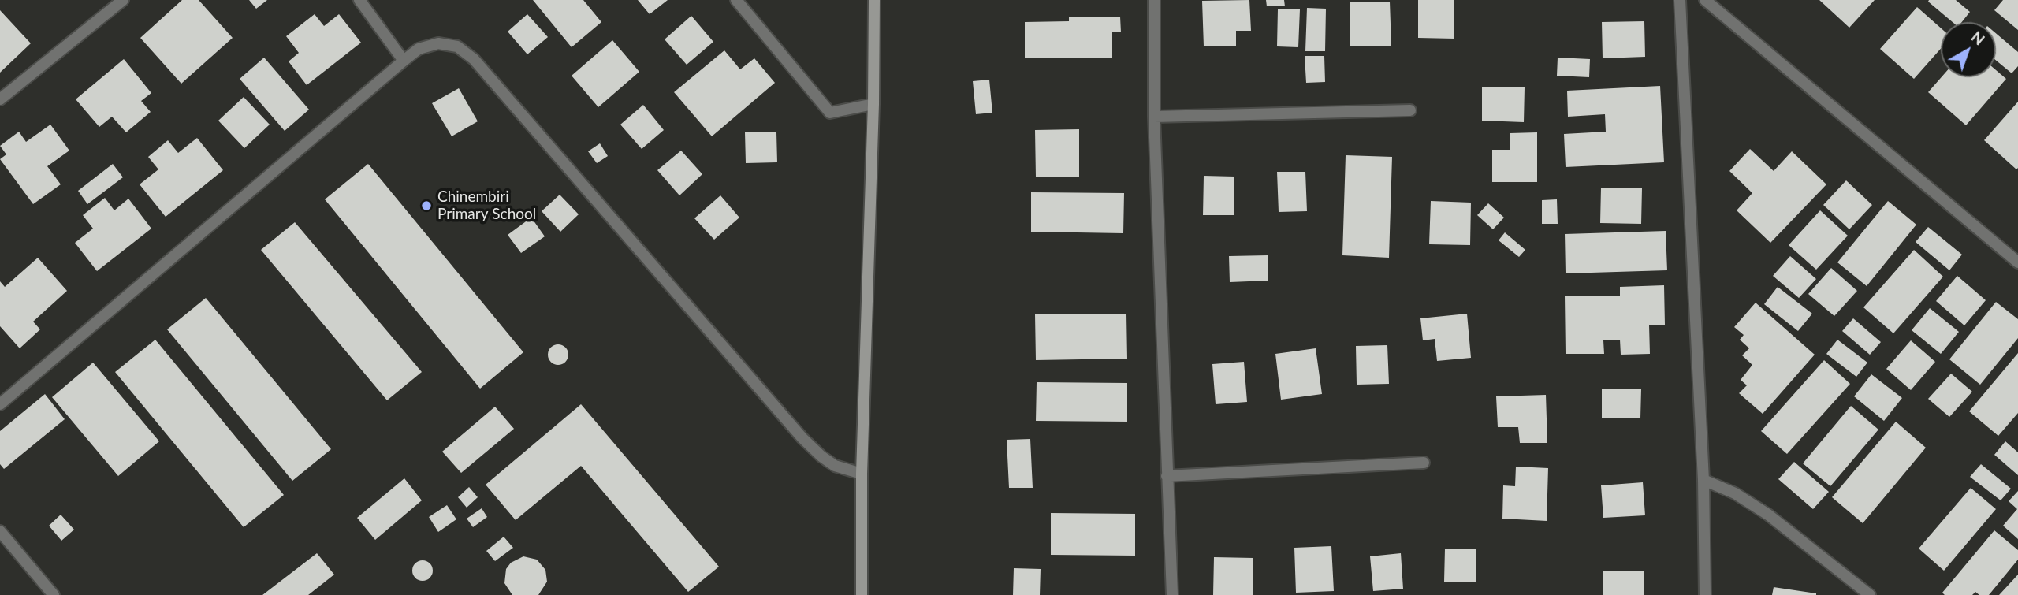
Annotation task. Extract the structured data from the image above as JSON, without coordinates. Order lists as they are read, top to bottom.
{
  "places": ["Chinembiri Primary School"],
  "north": "top right"
}
